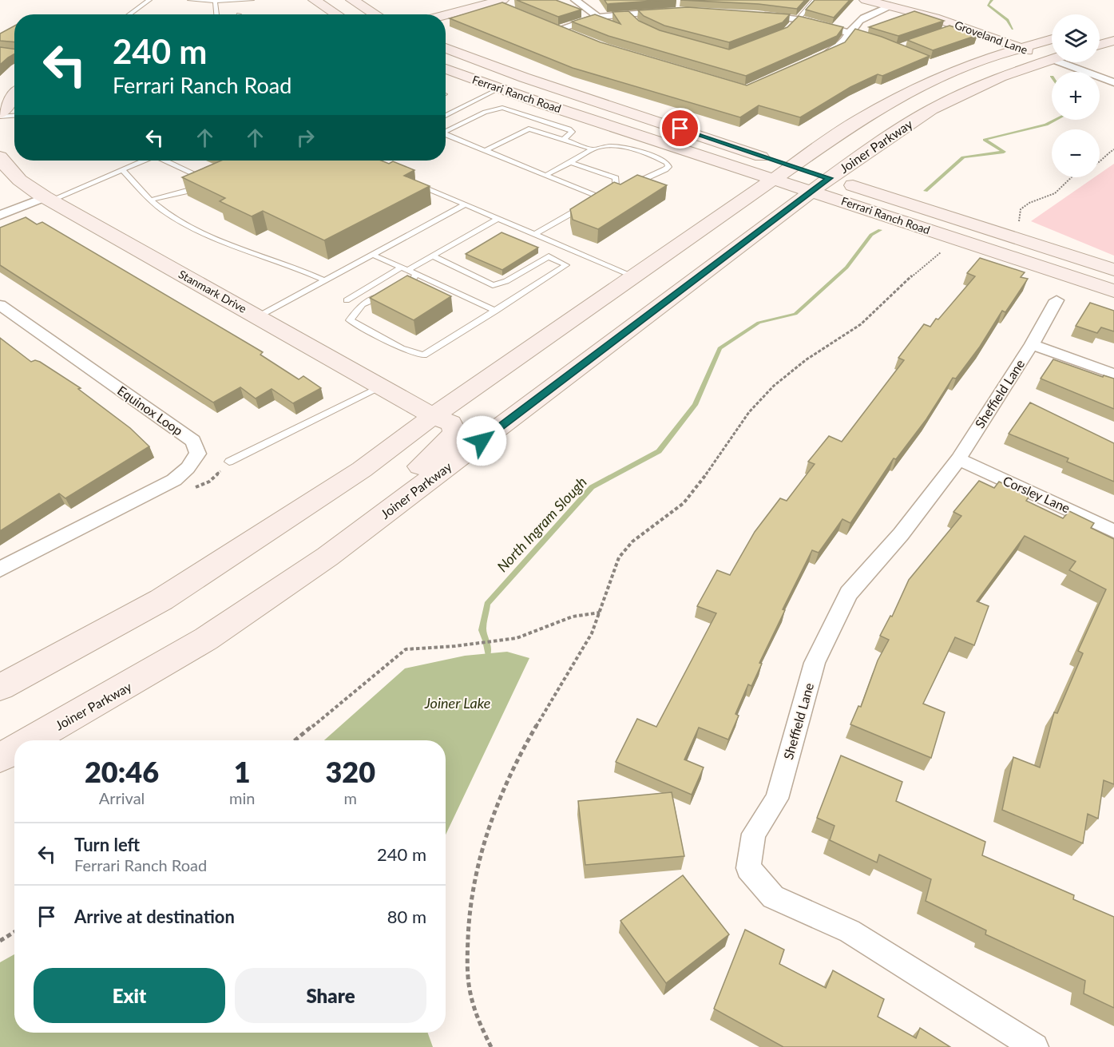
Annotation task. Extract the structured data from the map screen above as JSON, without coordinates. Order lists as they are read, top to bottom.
{
  "streets": {
    "main road": [
      "Groveland Lane",
      "Ferrari Ranch Road",
      "Joiner Parkway",
      "Stanmark Drive"
    ],
    "street": ["Sheffield Lane", "Equinox Loop", "Corsley Lane"]
  },
  "crossings": [
    ["Groveland Lane", "Joiner Parkway"],
    ["Ferrari Ranch Road", "Joiner Parkway"],
    ["Joiner Parkway", "Stanmark Drive"],
    ["Sheffield Lane", "Corsley Lane"]
  ],
  "water": ["North Ingram Slough", "Joiner Lake"],
  "page": {
    "map_buttons": ["+", "−"],
    "turn": ["240 m", "Ferrari Ranch Road"],
    "eta": [
      "20:46",
      "Arrival",
      "1",
      "min",
      "320",
      "m"
    ],
    "list": [
      {
        "name": "Turn left",
        "note": "Ferrari Ranch Road",
        "value": "240 m"
      },
      {
        "name": "Arrive at destination",
        "value": "80 m"
      }
    ],
    "buttons": ["Exit", "Share"]
  }
}
